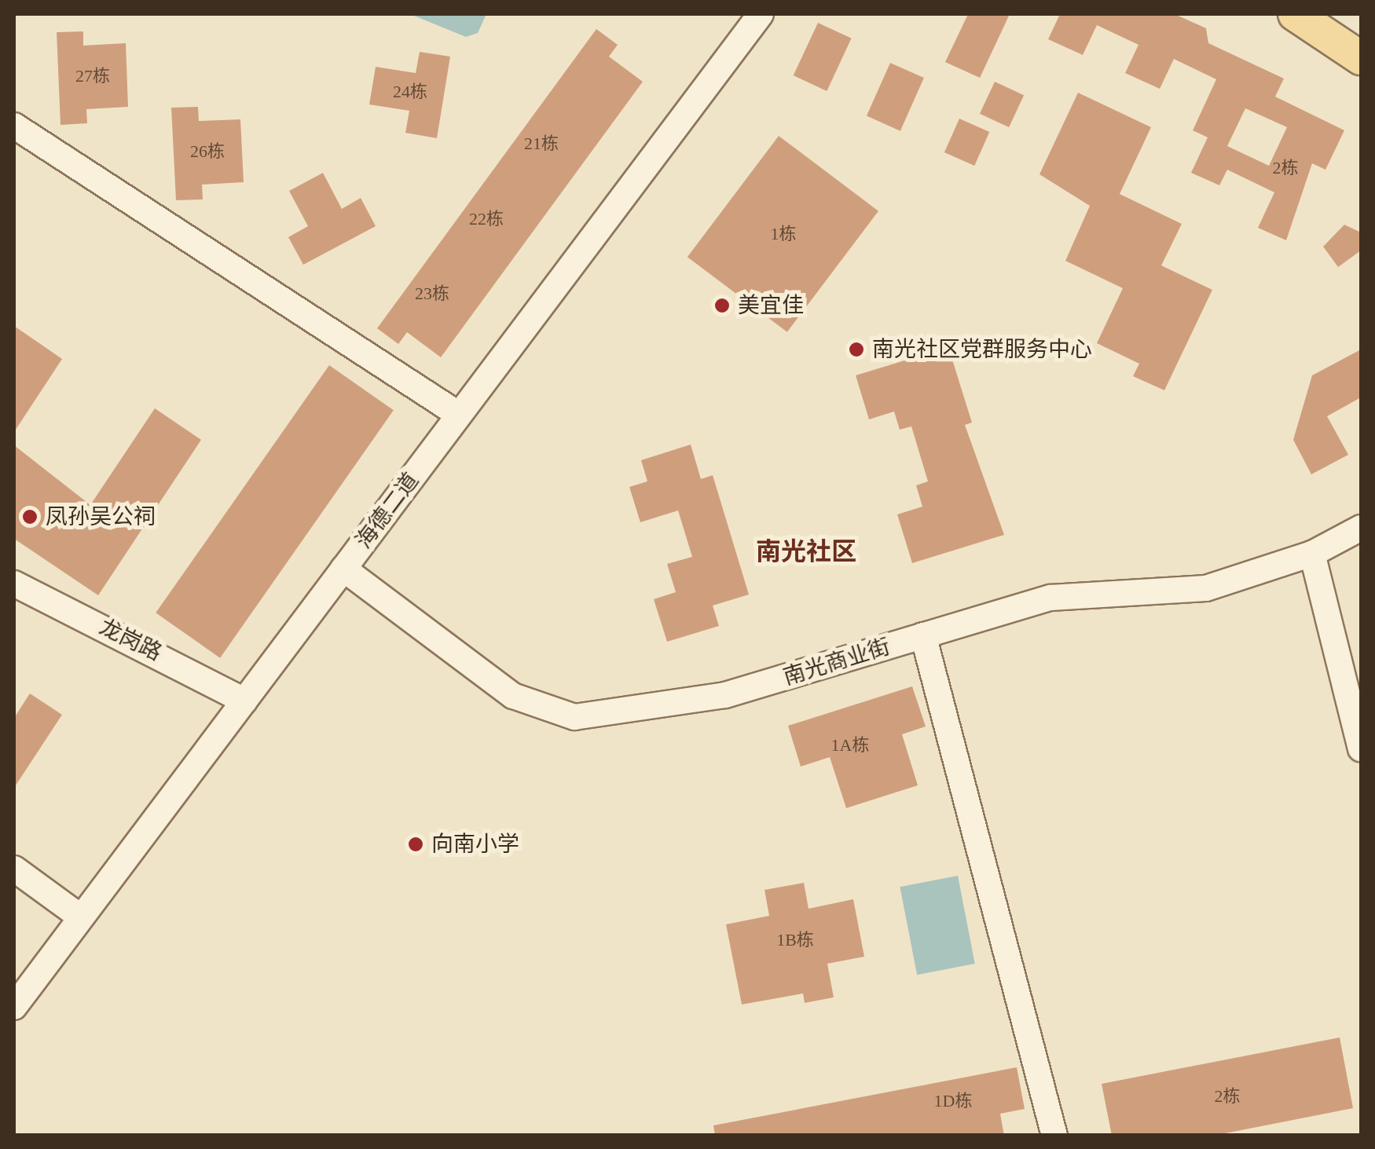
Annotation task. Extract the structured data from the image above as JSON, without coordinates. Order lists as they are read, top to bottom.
{
  "streets": {
    "street": ["海德二道", "龙岗路", "南光商业街"]
  },
  "crossings": [
    ["海德二道", "龙岗路"],
    ["海德二道", "南光商业街"]
  ],
  "districts": ["南光社区"],
  "places": [
    "美宜佳",
    "南光社区党群服务中心",
    "凤孙吴公祠",
    "向南小学"
  ],
  "house_numbers": [
    "27栋",
    "24栋",
    "21栋",
    "26栋",
    "2栋",
    "22栋",
    "1栋",
    "23栋",
    "1A栋",
    "1B栋",
    "2栋",
    "1D栋"
  ]
}
